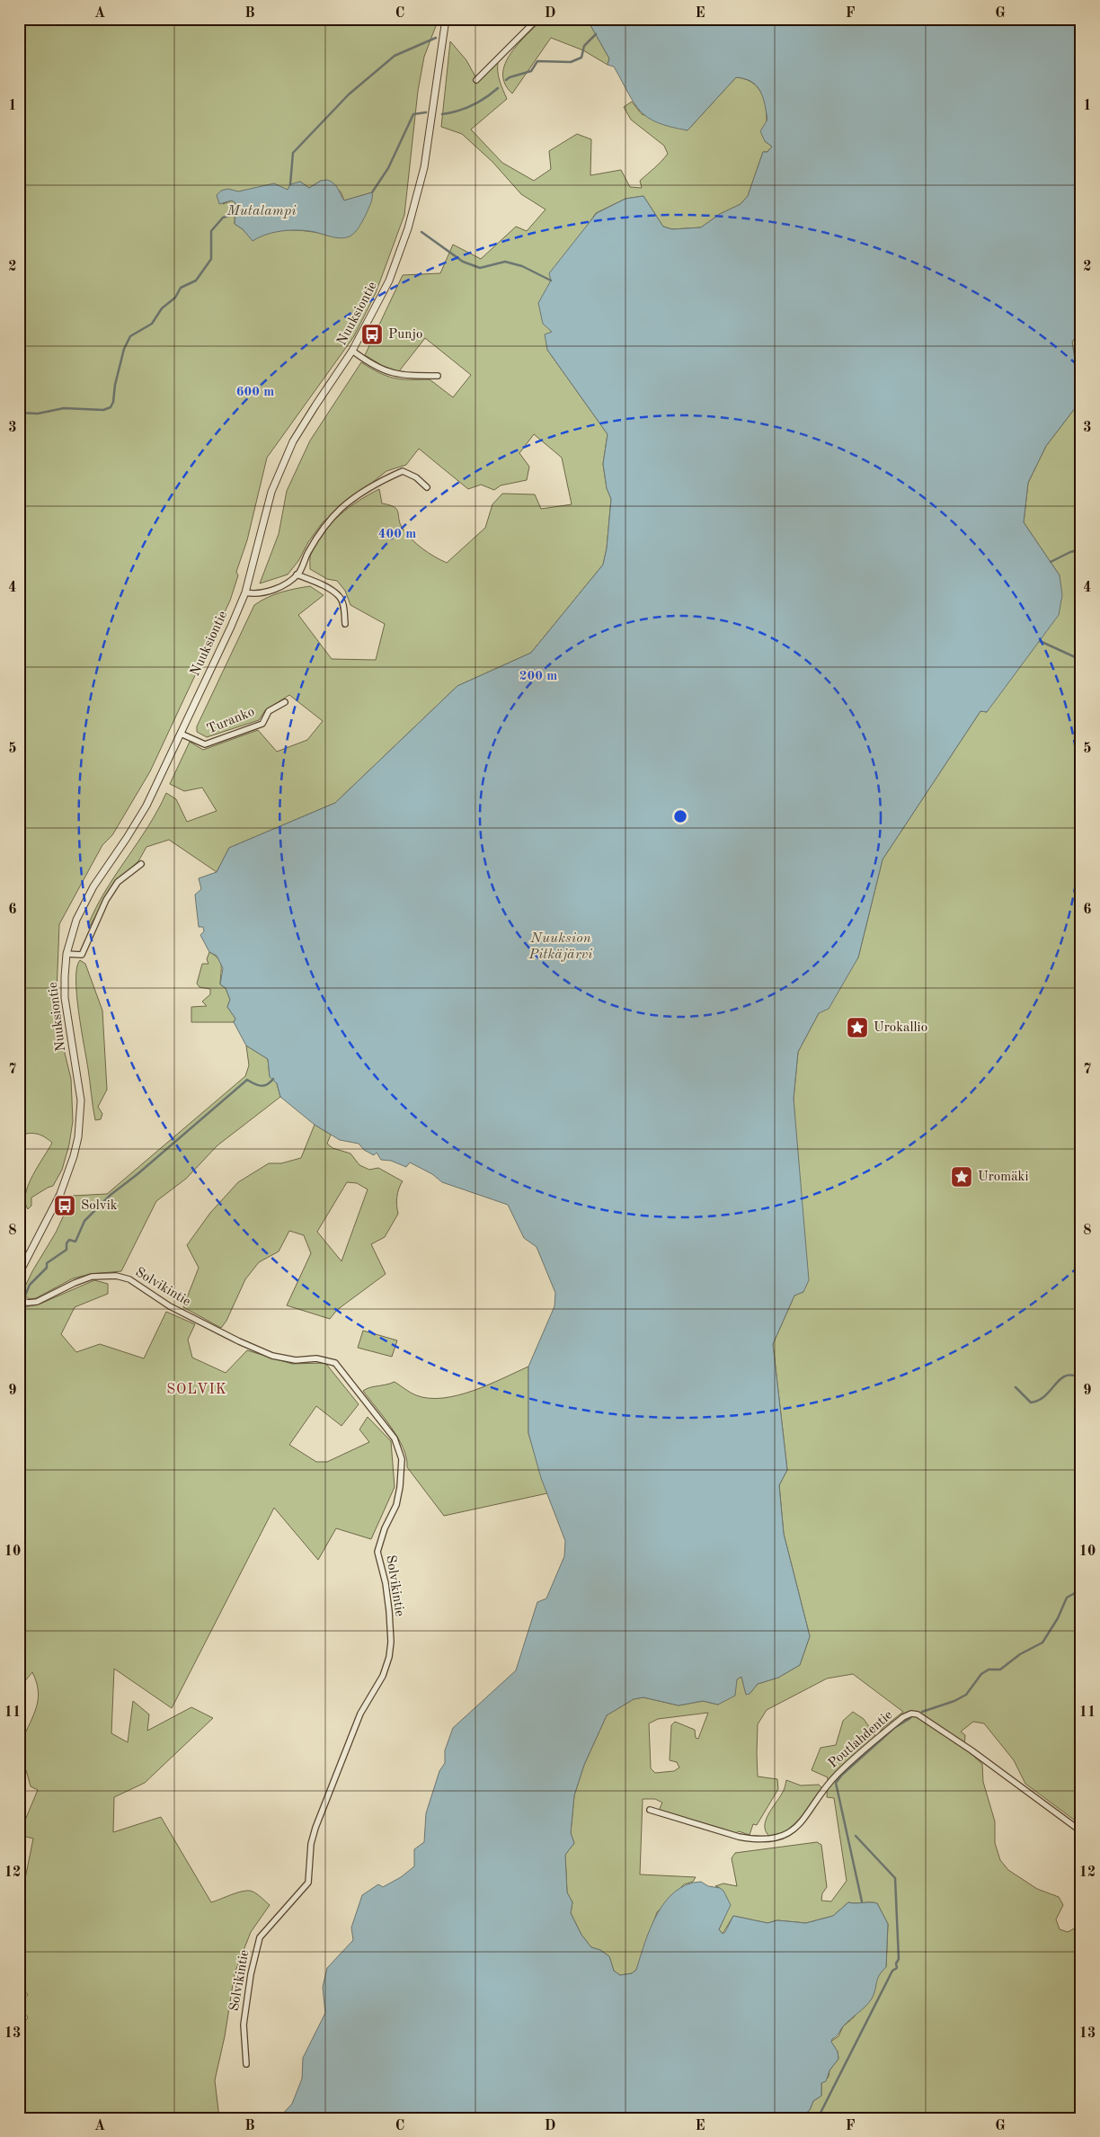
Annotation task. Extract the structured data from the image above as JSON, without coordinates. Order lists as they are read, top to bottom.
{
  "streets": {
    "street": [
      "Nuuksiontie",
      "Turanko",
      "Solvikintie",
      "Poutlahdentie"
    ]
  },
  "crossings": [
    ["Nuuksiontie", "Turanko"]
  ],
  "districts": ["SOLVIK"],
  "water": ["Mutalampi", "Nuuksion Pitkäjärvi"],
  "places": {
    "bus stop": ["Punjo", "Solvik"],
    "place": ["Urokallio", "Uromäki"]
  },
  "grid": {
    "columns": [
      "A",
      "B",
      "C",
      "D",
      "E",
      "F",
      "G"
    ],
    "rows": [
      "1",
      "2",
      "3",
      "4",
      "5",
      "6",
      "7",
      "8",
      "9",
      "10",
      "11",
      "12",
      "13"
    ]
  },
  "rings": ["600 m", "400 m", "200 m"]
}
